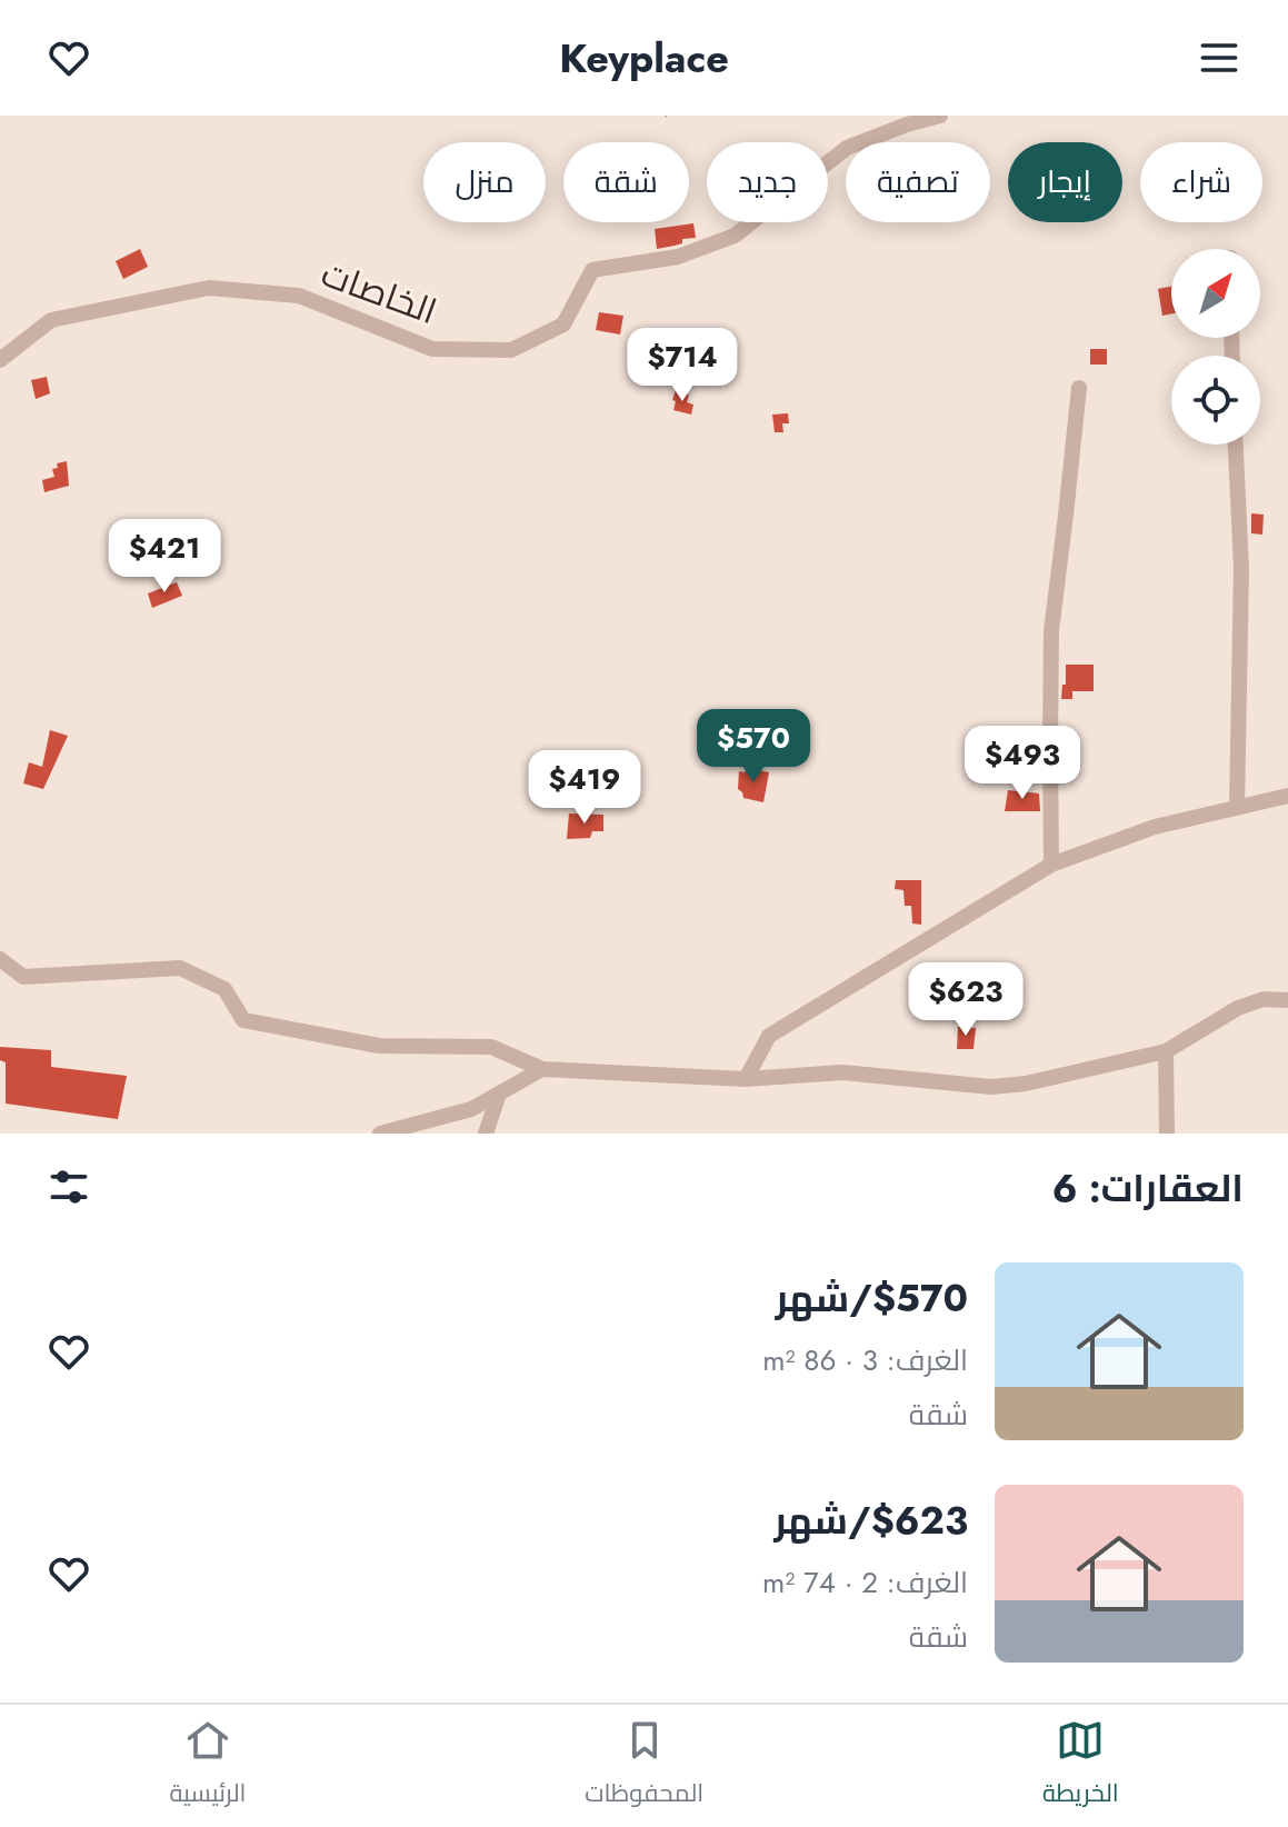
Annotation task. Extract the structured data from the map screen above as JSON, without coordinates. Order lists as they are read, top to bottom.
{
  "streets": {
    "street": ["الخاصات"]
  },
  "north": "top right",
  "page": {
    "header": "Keyplace",
    "chip": [
      "شراء",
      "إيجار",
      "تصفية",
      "جديد",
      "شقة",
      "منزل"
    ],
    "price": [
      "$714",
      "$421",
      "$570",
      "$493",
      "$419",
      "$623"
    ],
    "heading": "العقارات: 6",
    "list": [
      {
        "name": "$570/شهر",
        "note": "الغرف: 3 · 86 m² · شقة"
      },
      {
        "name": "$623/شهر",
        "note": "الغرف: 2 · 74 m² · شقة"
      }
    ],
    "tabs": ["الخريطة", "المحفوظات", "الرئيسية"]
  }
}
